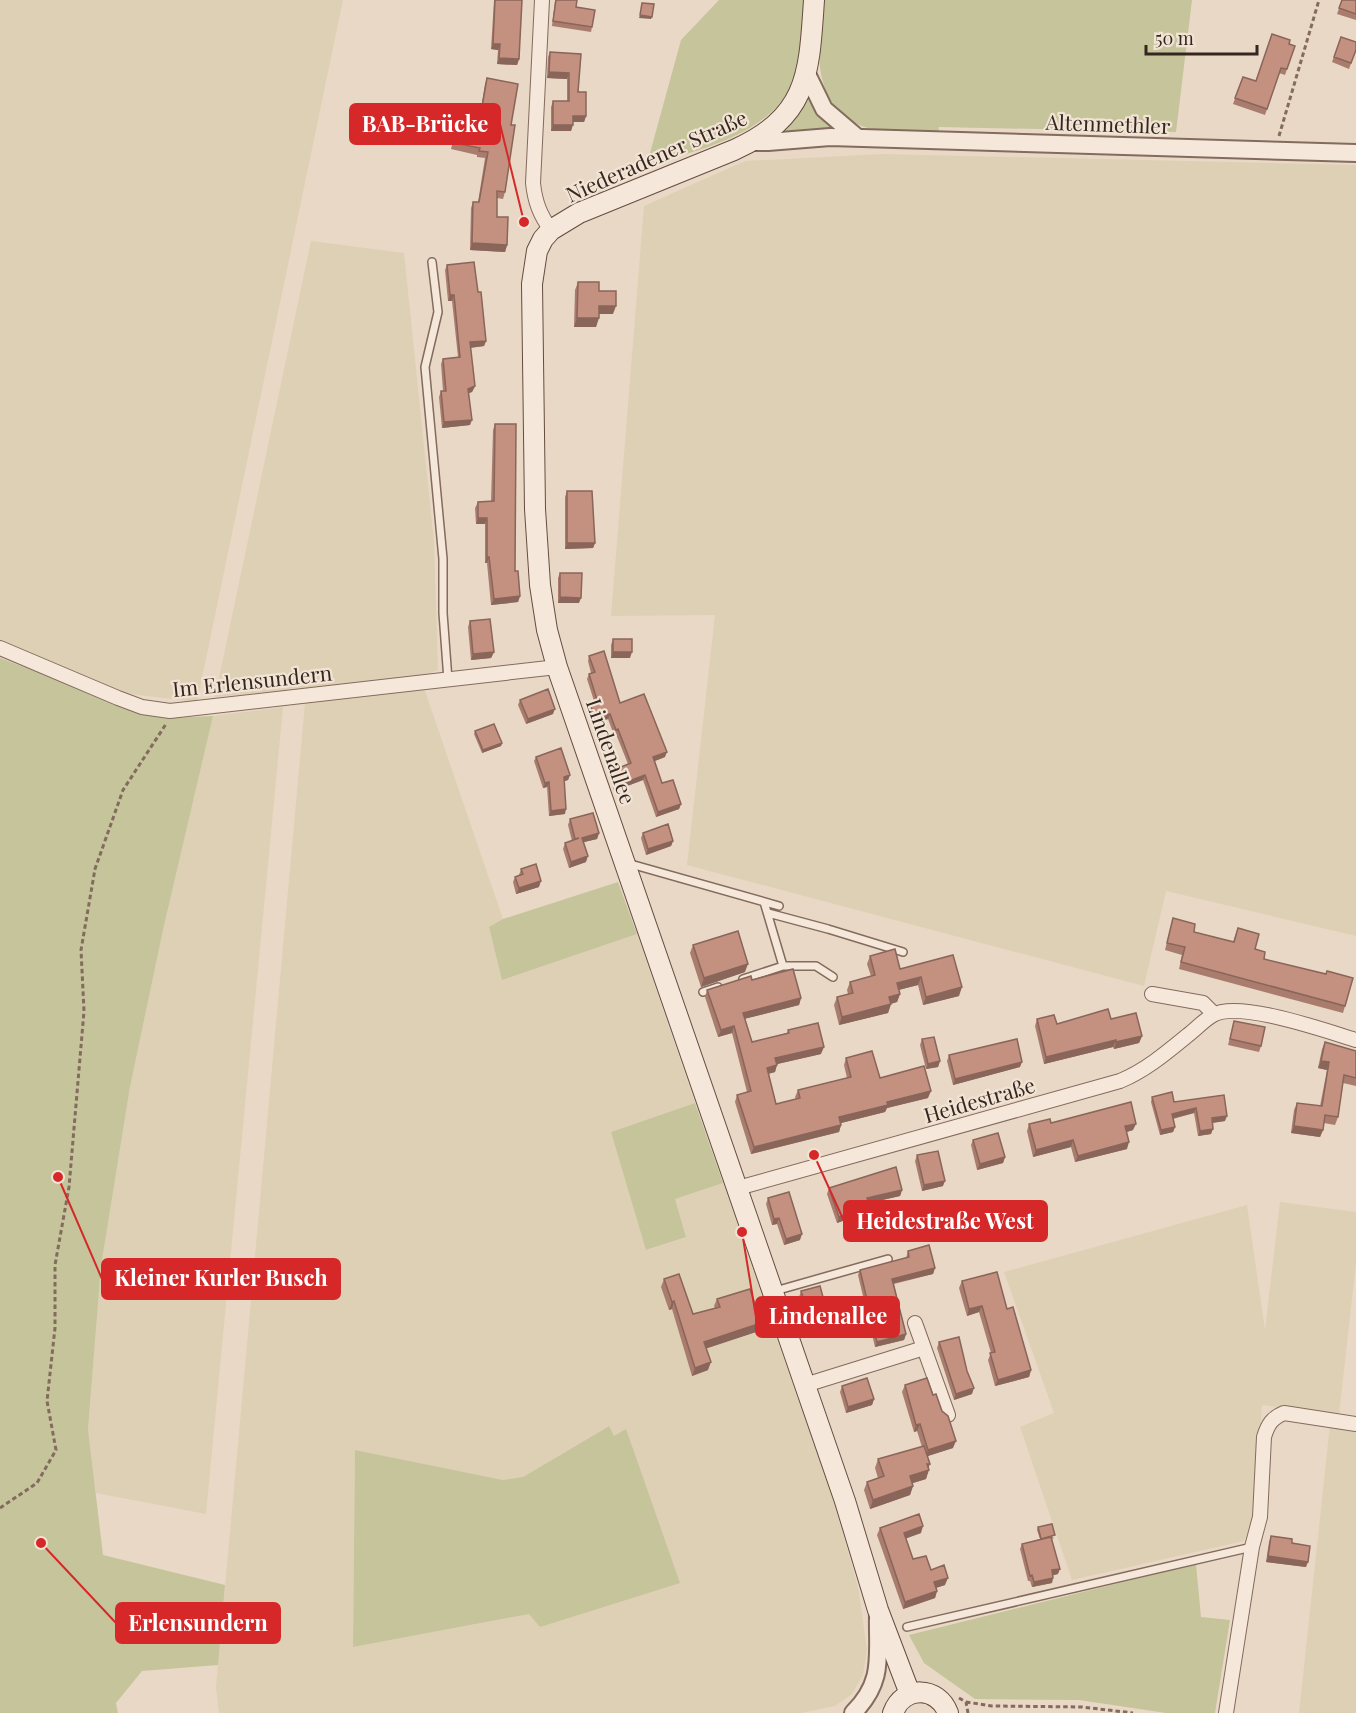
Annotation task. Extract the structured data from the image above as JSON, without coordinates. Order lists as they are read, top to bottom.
{
  "streets": {
    "main road": ["Niederadener Straße", "Lindenallee"],
    "street": ["Altenmethler", "Im Erlensundern", "Heidestraße"]
  },
  "crossings": [
    ["Altenmethler", "Niederadener Straße"],
    ["Niederadener Straße", "Lindenallee"],
    ["Im Erlensundern", "Lindenallee"],
    ["Lindenallee", "Heidestraße"]
  ],
  "places": [
    "BAB-Brücke",
    "Heidestraße West",
    "Kleiner Kurler Busch",
    "Lindenallee",
    "Erlensundern"
  ],
  "scale_bar": "50 m"
}
